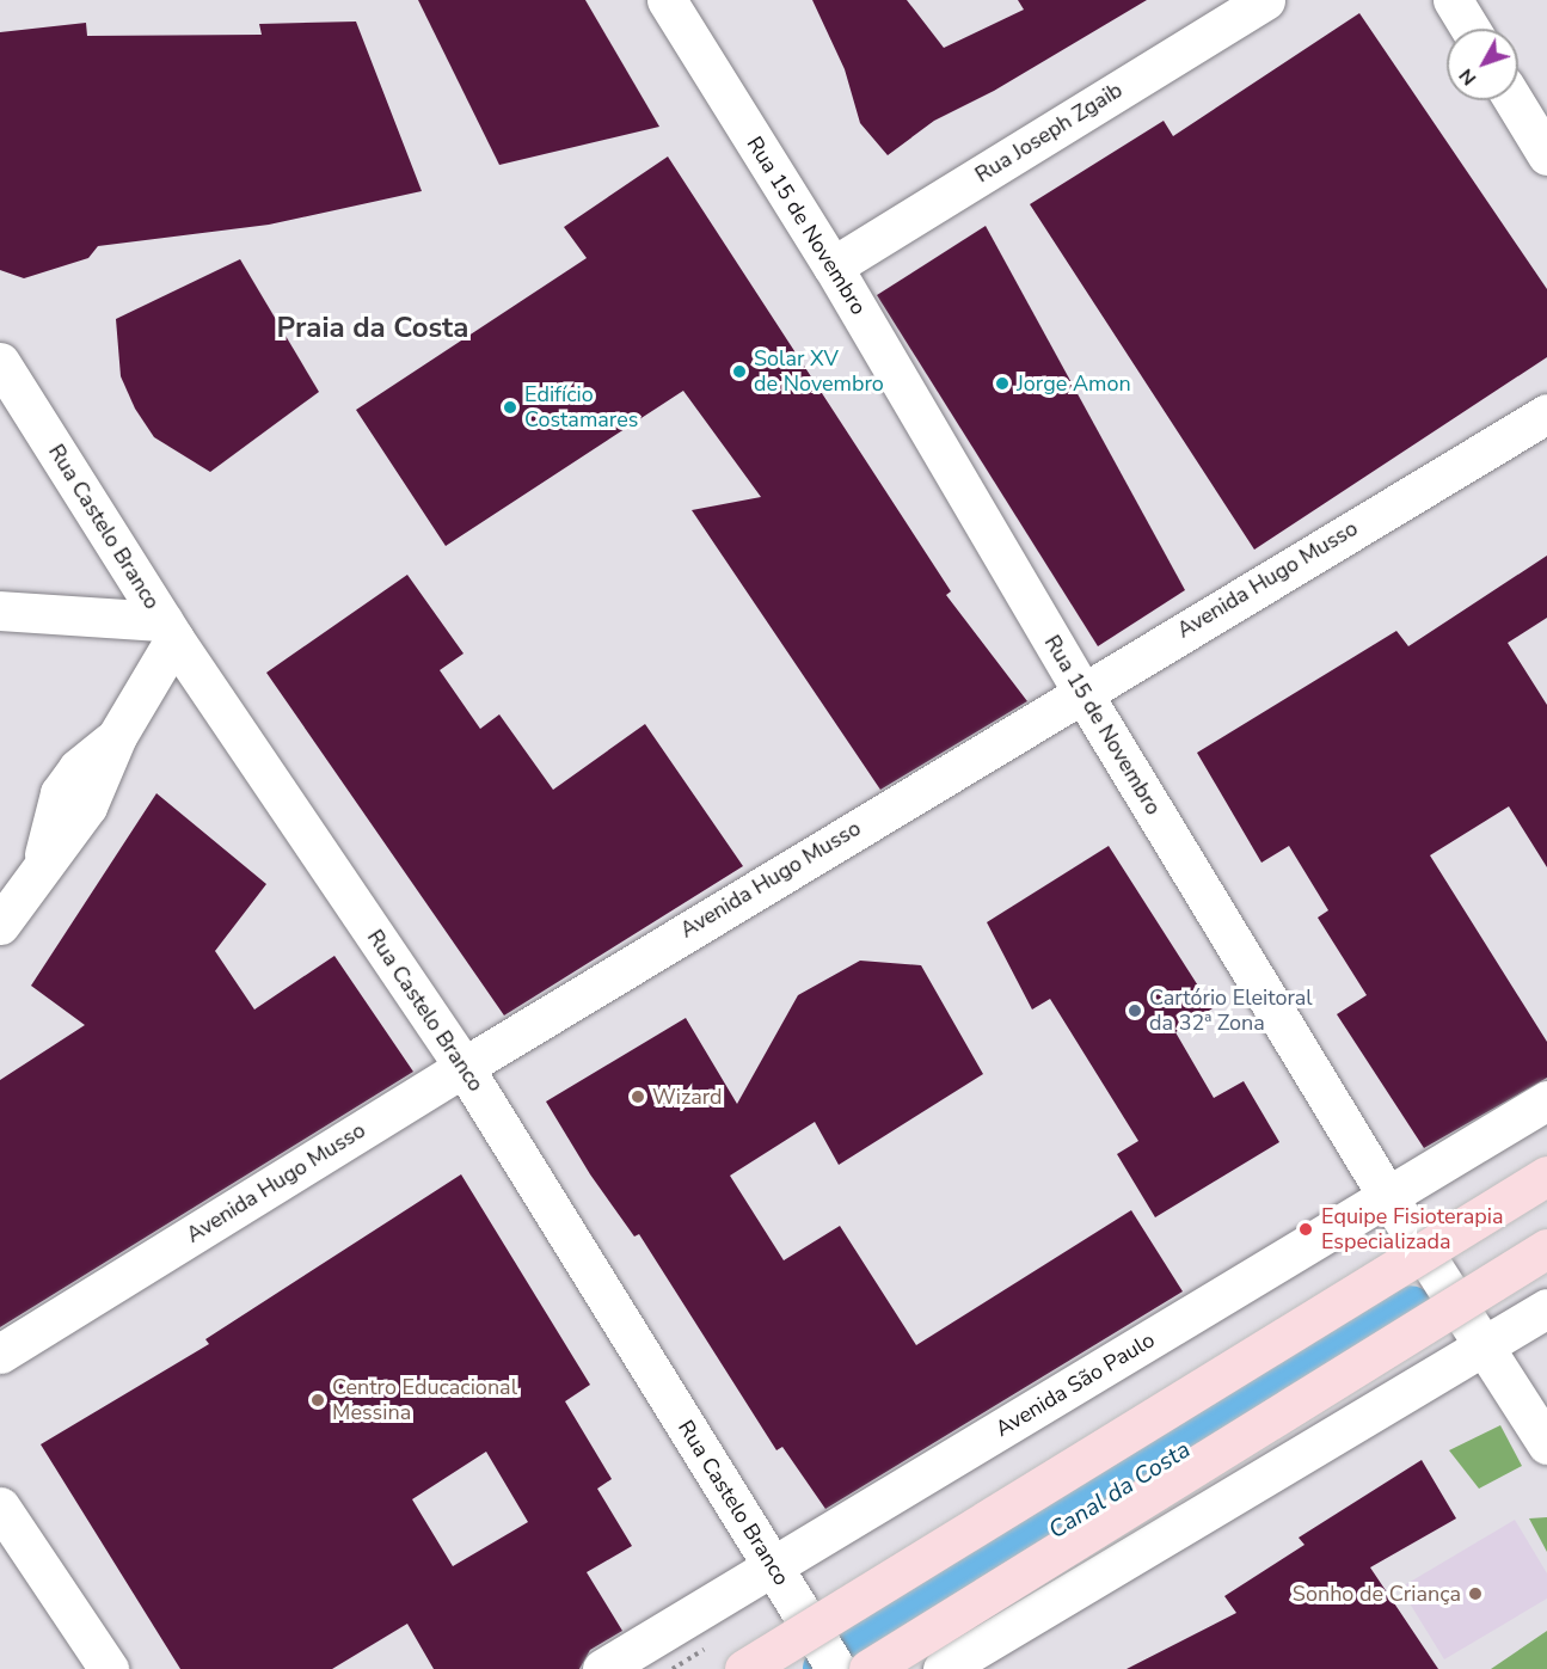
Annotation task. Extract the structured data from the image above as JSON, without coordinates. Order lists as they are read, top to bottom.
{
  "streets": {
    "street": [
      "Rua Joseph Zgaib",
      "Rua 15 de Novembro",
      "Rua Castelo Branco",
      "Avenida Hugo Musso",
      "Avenida São Paulo"
    ]
  },
  "crossings": [
    ["Rua Joseph Zgaib", "Rua 15 de Novembro"],
    ["Rua 15 de Novembro", "Avenida Hugo Musso"],
    ["Rua 15 de Novembro", "Avenida São Paulo"],
    ["Rua Castelo Branco", "Avenida Hugo Musso"],
    ["Rua Castelo Branco", "Avenida São Paulo"]
  ],
  "districts": ["Praia da Costa"],
  "water": ["Canal da Costa"],
  "places": [
    "Solar XV de Novembro",
    "Jorge Amon",
    "Edifício Costamares",
    "Cartório Eleitoral da 32ª Zona",
    "Wizard",
    "Equipe Fisioterapia Especializada",
    "Centro Educacional Messina",
    "Sonho de Criança"
  ],
  "north": "bottom left"
}
